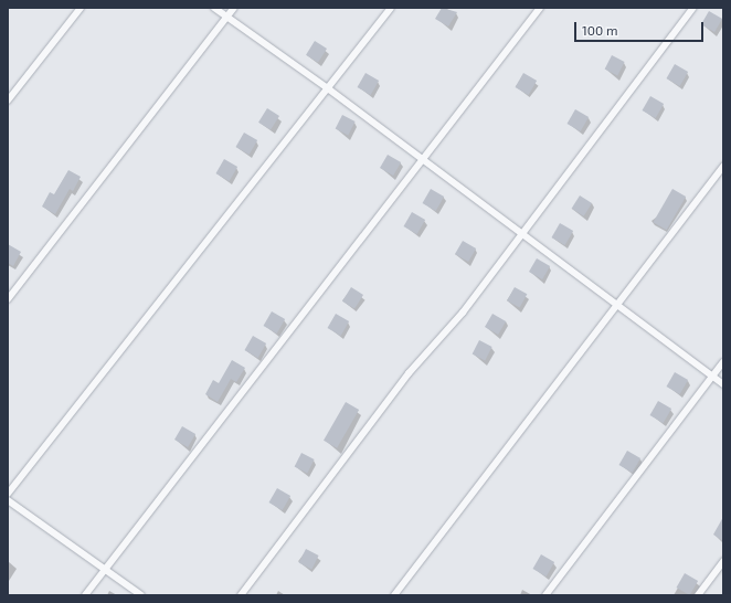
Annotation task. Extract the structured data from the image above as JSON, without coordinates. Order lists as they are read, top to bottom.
{
  "scale_bar": "100 m"
}
